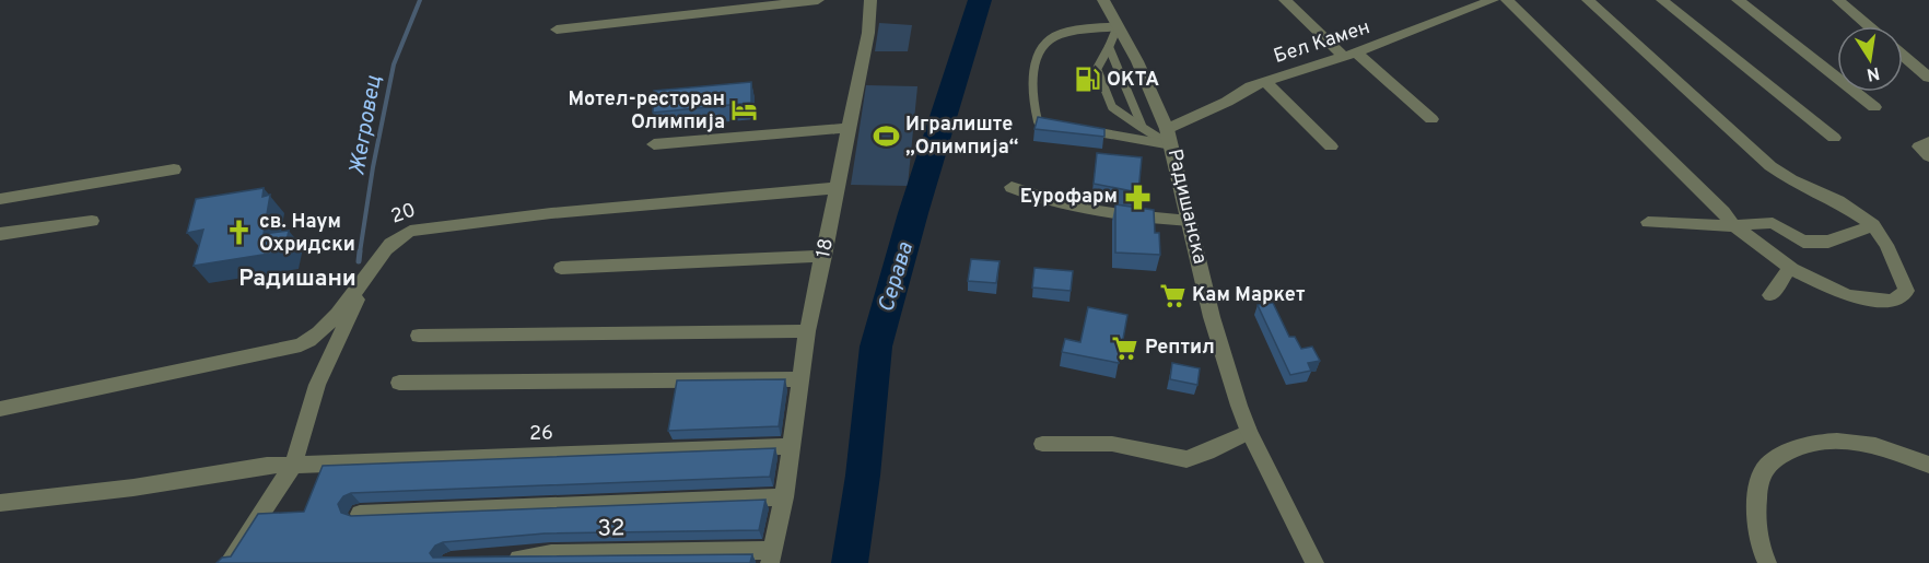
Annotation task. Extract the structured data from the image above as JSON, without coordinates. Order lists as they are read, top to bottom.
{
  "streets": {
    "street": [
      "Бел Камен",
      "Радишанска",
      "20",
      "18",
      "26",
      "32"
    ]
  },
  "crossings": [
    ["Бел Камен", "Радишанска"],
    ["20", "18"],
    ["18", "26"],
    ["18", "32"]
  ],
  "districts": ["Радишани"],
  "water": ["Жегровец", "Серава"],
  "places": {
    "fuel station": ["ОКТА"],
    "hotel": ["Мотел-ресторан Олимпија"],
    "sports": ["Игралиште „Олимпија“"],
    "pharmacy": ["Еурофарм"],
    "church": ["св. Наум Охридски"],
    "supermarket": ["Кам Маркет", "Рептил"]
  },
  "north": "bottom"
}
